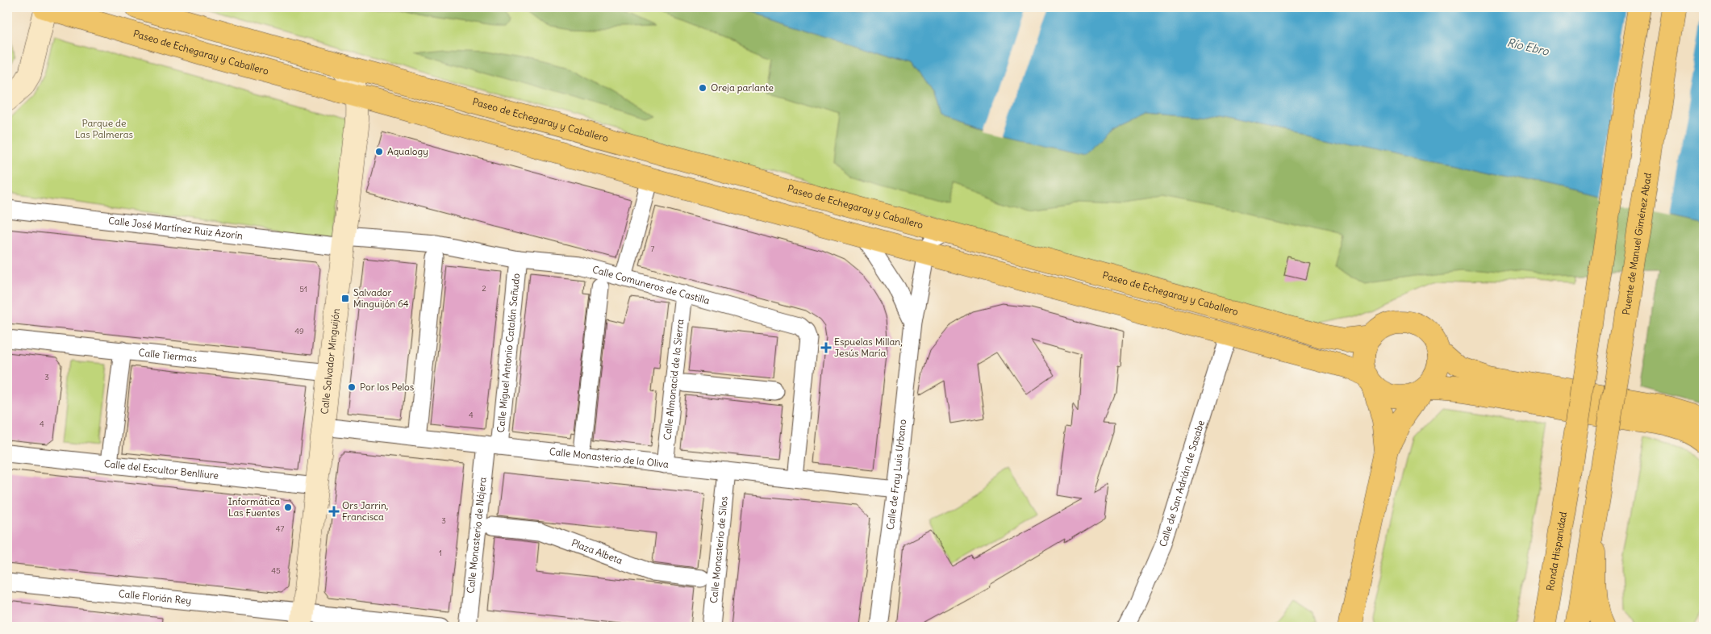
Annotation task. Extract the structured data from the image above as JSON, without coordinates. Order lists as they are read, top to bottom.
{
  "streets": {
    "main road": ["Paseo de Echegaray y Caballero", "Puente de Manuel Giménez Abad", "Ronda Hispanidad"],
    "street": [
      "Calle José Martínez Ruiz Azorín",
      "Calle Comuneros de Castilla",
      "Calle Miguel Antonio Catalán Sañudo",
      "Calle Tiermas",
      "Calle Salvador Minguijón",
      "Calle Almonacid de la Sierra",
      "Calle Monasterio de la Oliva",
      "Calle del Escultor Benlliure",
      "Calle de Fray Luis Urbano",
      "Calle de San Adrián de Sasabe",
      "Calle Monasterio de Nájera",
      "Calle Monasterio de Silos",
      "Plaza Albeta",
      "Calle Florián Rey"
    ]
  },
  "crossings": [
    ["Paseo de Echegaray y Caballero", "Calle Salvador Minguijón"],
    ["Paseo de Echegaray y Caballero", "Calle de Fray Luis Urbano"],
    ["Paseo de Echegaray y Caballero", "Calle de San Adrián de Sasabe"],
    ["Calle José Martínez Ruiz Azorín", "Calle Comuneros de Castilla"],
    ["Calle José Martínez Ruiz Azorín", "Calle Salvador Minguijón"],
    ["Calle Comuneros de Castilla", "Calle Miguel Antonio Catalán Sañudo"],
    ["Calle Comuneros de Castilla", "Calle Salvador Minguijón"],
    ["Calle Comuneros de Castilla", "Calle Almonacid de la Sierra"],
    ["Calle Comuneros de Castilla", "Calle Monasterio de la Oliva"],
    ["Calle Miguel Antonio Catalán Sañudo", "Calle Monasterio de la Oliva"],
    ["Calle Miguel Antonio Catalán Sañudo", "Calle Monasterio de Nájera"],
    ["Calle Tiermas", "Calle Salvador Minguijón"],
    ["Calle Salvador Minguijón", "Calle Monasterio de la Oliva"],
    ["Calle Salvador Minguijón", "Calle del Escultor Benlliure"],
    ["Calle Salvador Minguijón", "Calle Florián Rey"],
    ["Calle Almonacid de la Sierra", "Calle Monasterio de la Oliva"],
    ["Calle Monasterio de la Oliva", "Calle de Fray Luis Urbano"],
    ["Calle Monasterio de la Oliva", "Calle Monasterio de Nájera"],
    ["Calle Monasterio de la Oliva", "Calle Monasterio de Silos"]
  ],
  "water": ["Río Ebro"],
  "parks": ["Parque de Las Palmeras"],
  "places": {
    "other": [
      "Oreja parlante",
      "Aqualogy",
      "Por los Pelos",
      "Informática Las Fuentes"
    ],
    "transit": ["Salvador Minguijón 64"],
    "health": ["Espuelas Millan, Jesús María", "Ors Jarrin, Francisca"]
  },
  "house_numbers": [
    "7",
    "2",
    "51",
    "49",
    "3",
    "4",
    "4",
    "3",
    "47",
    "1",
    "45"
  ]
}
